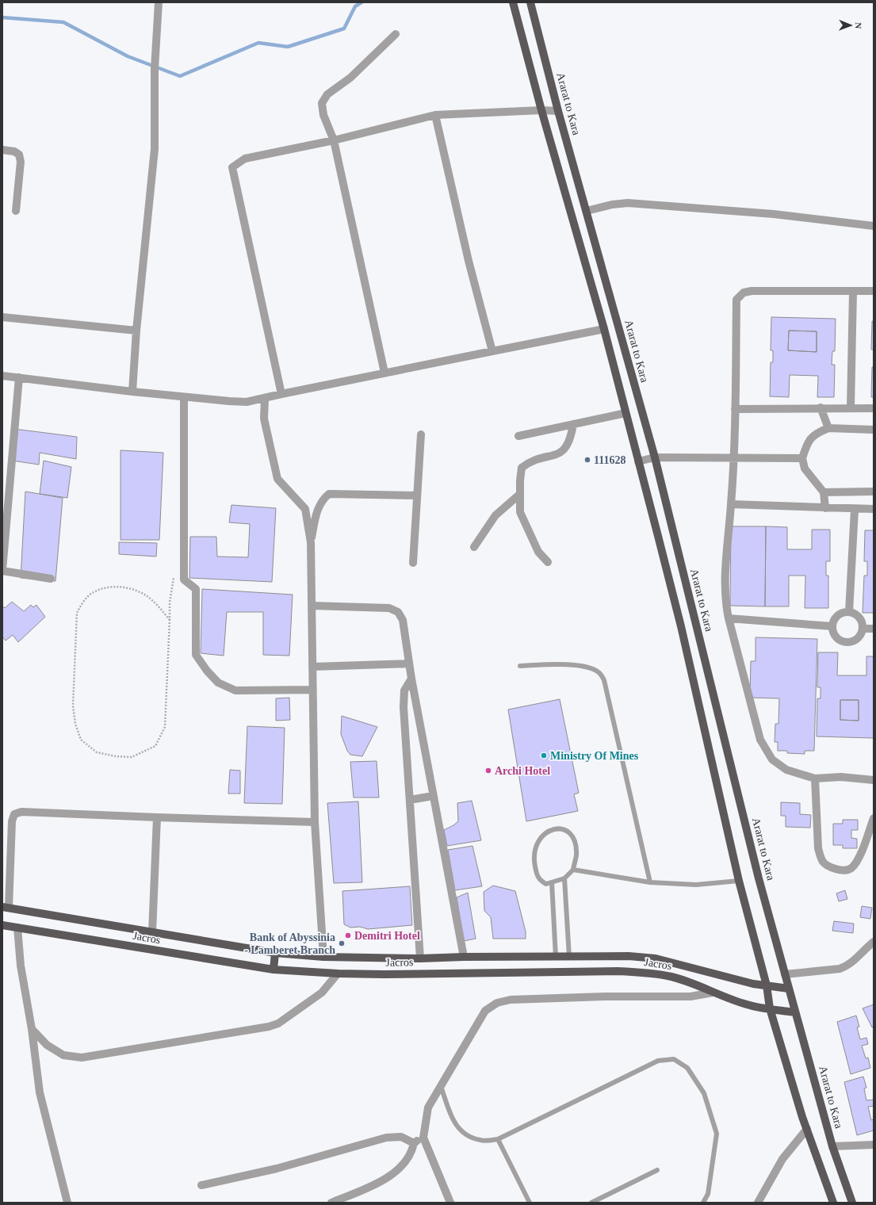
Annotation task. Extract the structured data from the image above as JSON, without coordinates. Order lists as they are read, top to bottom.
{
  "streets": {
    "main road": ["Ararat to Kara", "Jacros"]
  },
  "crossings": [
    ["Ararat to Kara", "Jacros"]
  ],
  "places": [
    "111628",
    "Ministry Of Mines",
    "Archi Hotel",
    "Demitri Hotel",
    "Bank of Abyssinia - Lamberet Branch"
  ],
  "north": "right"
}
